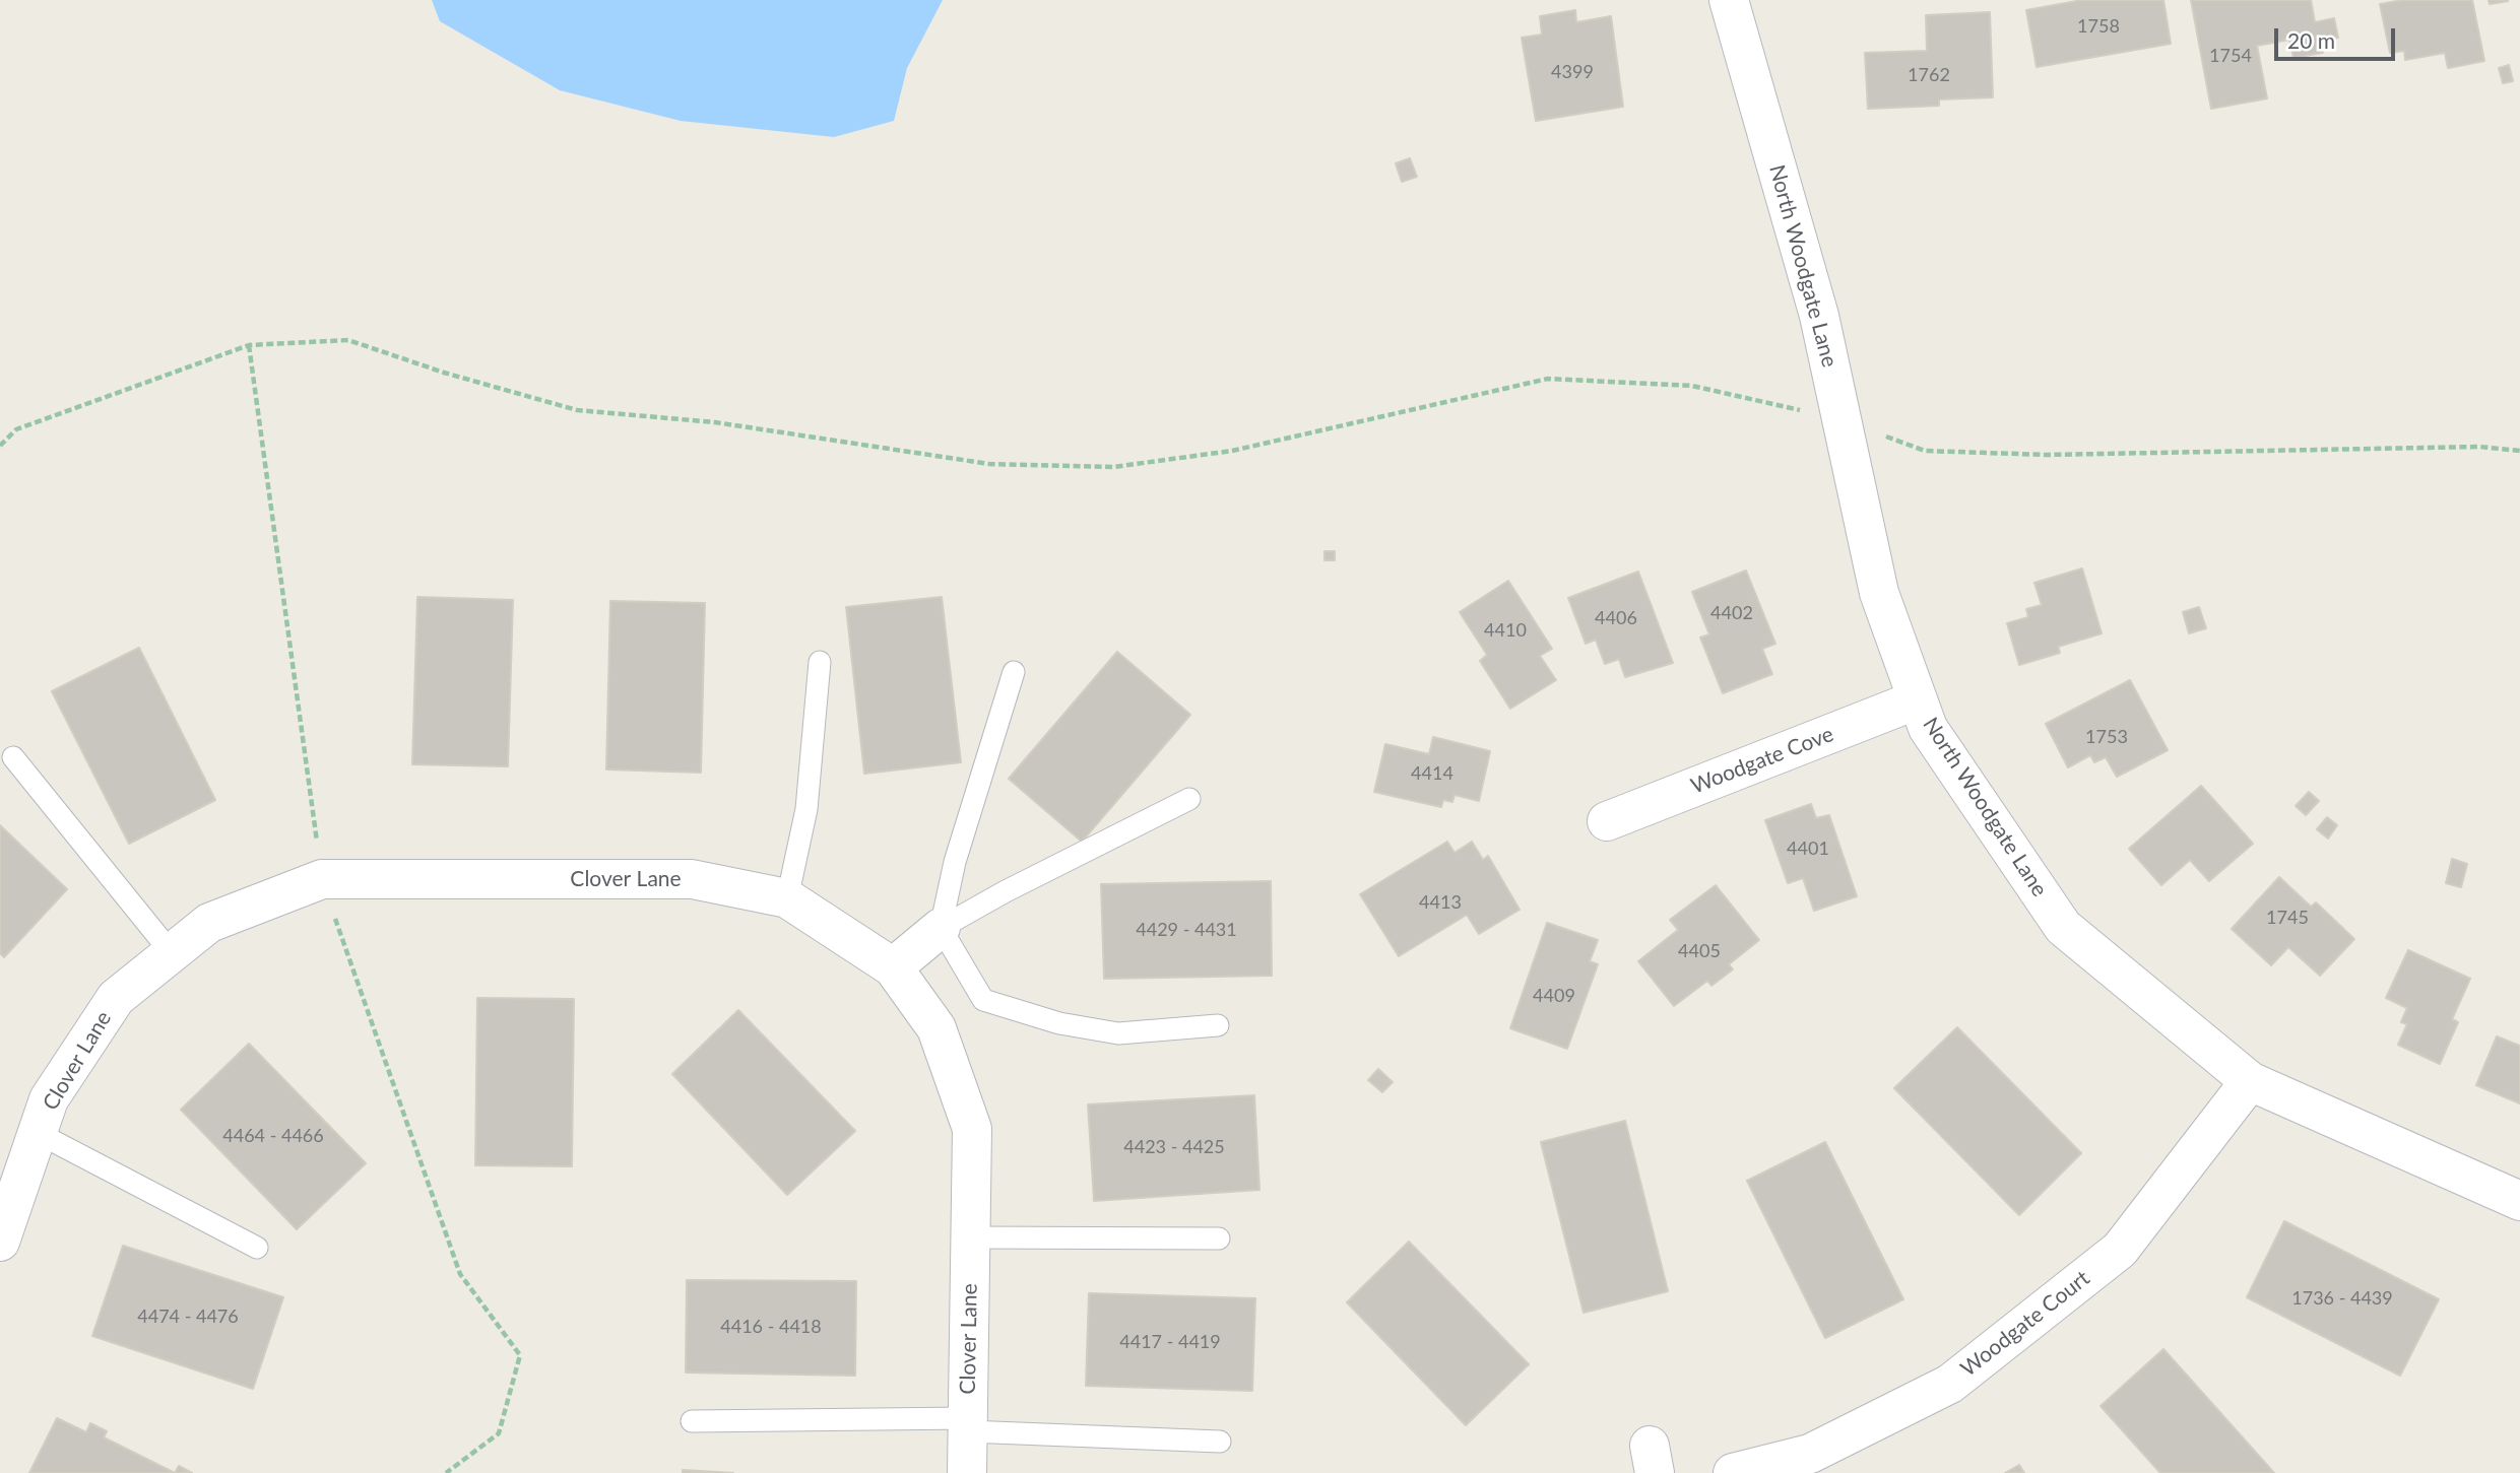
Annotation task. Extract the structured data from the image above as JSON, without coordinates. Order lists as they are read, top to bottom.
{
  "streets": {
    "street": [
      "North Woodgate Lane",
      "Woodgate Cove",
      "Clover Lane",
      "Woodgate Court"
    ]
  },
  "crossings": [
    ["North Woodgate Lane", "Woodgate Cove"],
    ["North Woodgate Lane", "Woodgate Court"]
  ],
  "house_numbers": [
    "1758",
    "1754",
    "4399",
    "1762",
    "4402",
    "4406",
    "4410",
    "1753",
    "4414",
    "4401",
    "4413",
    "1745",
    "4429 - 4431",
    "4405",
    "4409",
    "4464 - 4466",
    "4423 - 4425",
    "1736 - 4439",
    "4474 - 4476",
    "4416 - 4418",
    "4417 - 4419"
  ],
  "scale_bar": "20 m"
}
